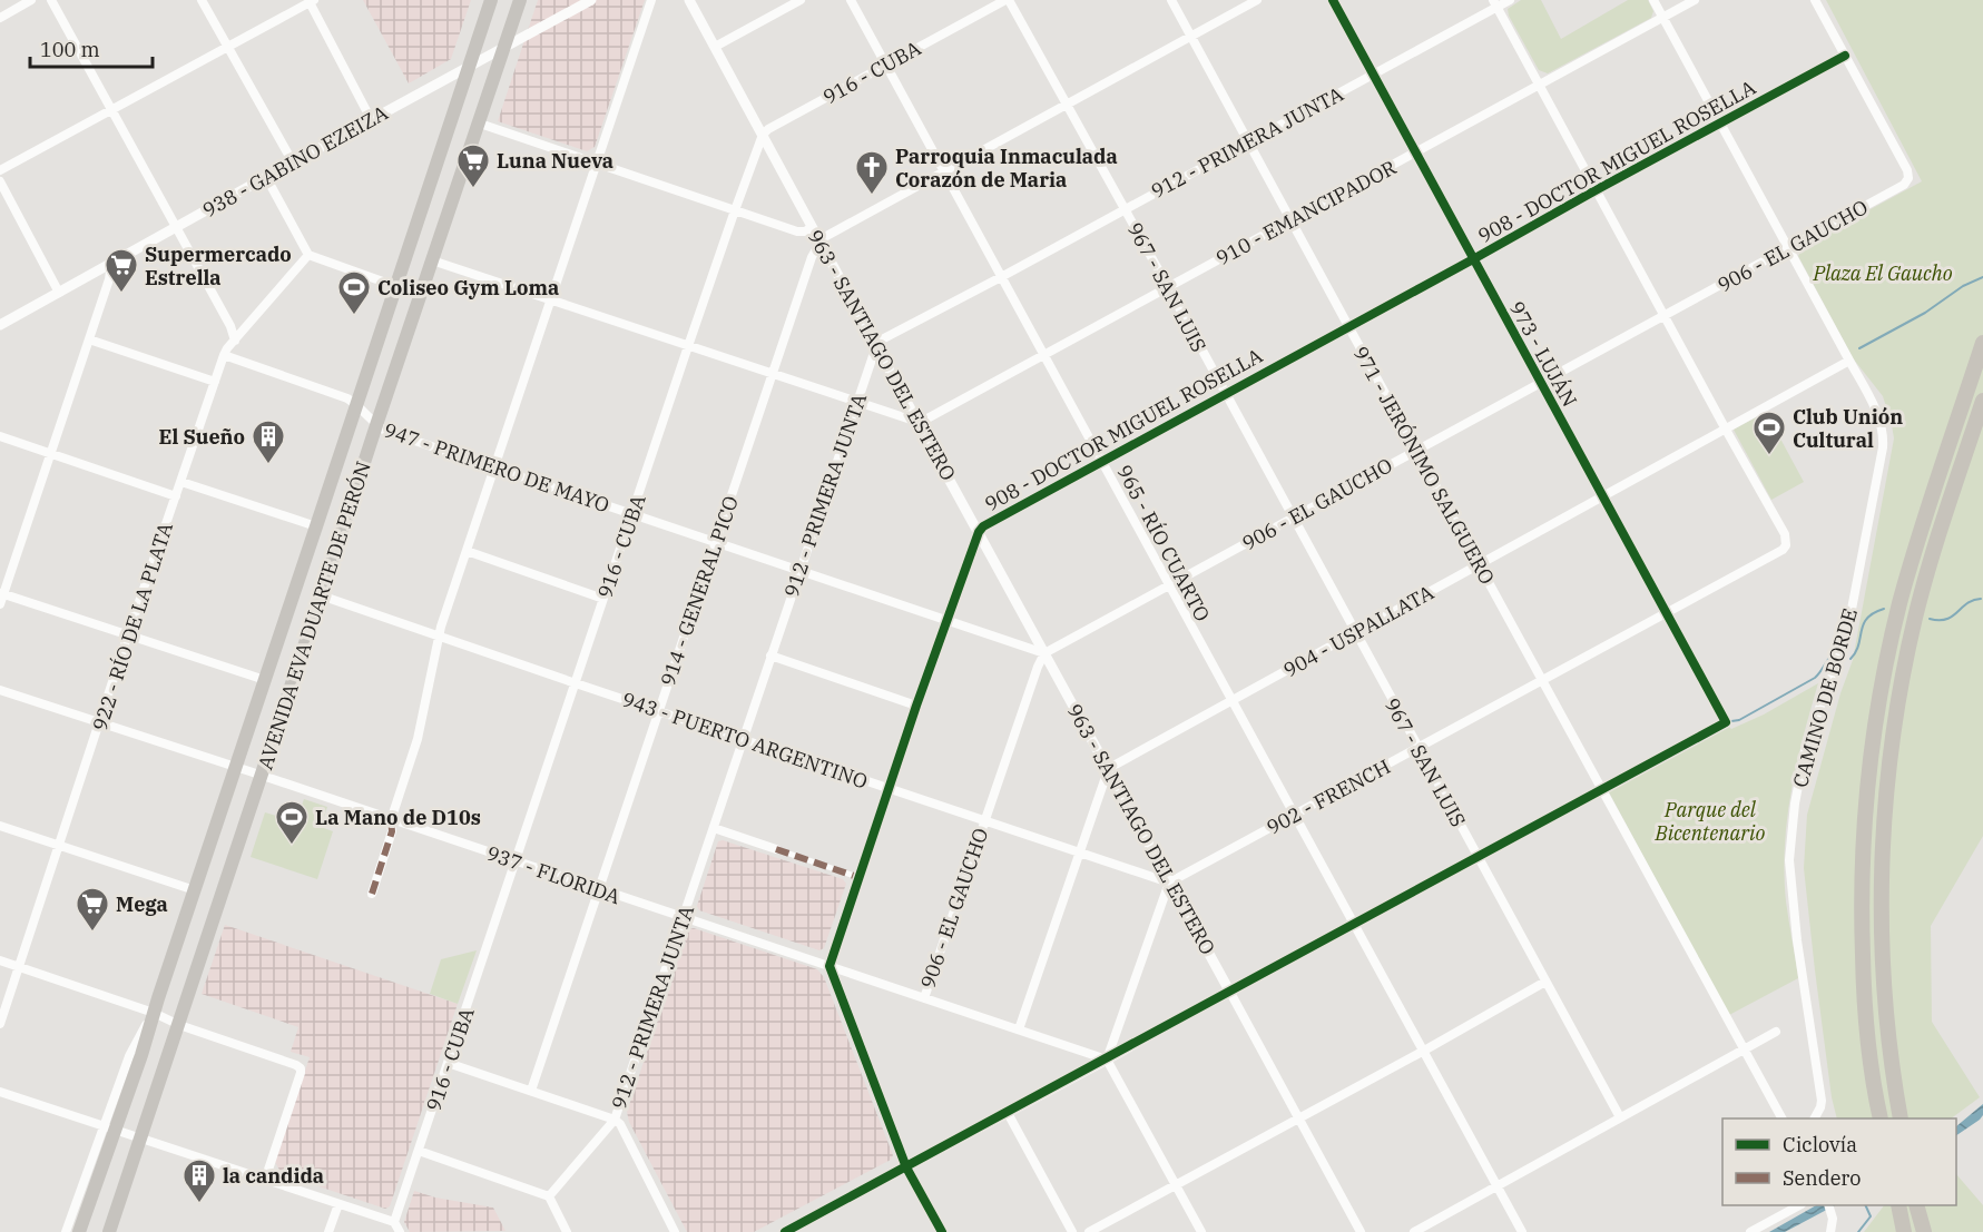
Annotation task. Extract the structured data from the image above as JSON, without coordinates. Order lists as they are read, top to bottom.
{
  "streets": {
    "main road": ["AVENIDA EVA DUARTE DE PERÓN"],
    "street": [
      "916 - CUBA",
      "912 - PRIMERA JUNTA",
      "938 - GABINO EZEIZA",
      "908 - DOCTOR MIGUEL ROSELLA",
      "910 - EMANCIPADOR",
      "906 - EL GAUCHO",
      "967 - SAN LUIS",
      "973 - LUJÁN",
      "963 - SANTIAGO DEL ESTERO",
      "971 - JERÓNIMO SALGUERO",
      "947 - PRIMERO DE MAYO",
      "965 - RÍO CUARTO",
      "914 - GENERAL PICO",
      "922 - RÍO DE LA PLATA",
      "904 - USPALLATA",
      "CAMINO DE BORDE",
      "943 - PUERTO ARGENTINO",
      "902 - FRENCH",
      "937 - FLORIDA"
    ]
  },
  "crossings": [
    ["916 - CUBA", "967 - SAN LUIS"],
    ["916 - CUBA", "963 - SANTIAGO DEL ESTERO"],
    ["916 - CUBA", "947 - PRIMERO DE MAYO"],
    ["916 - CUBA", "965 - RÍO CUARTO"],
    ["916 - CUBA", "943 - PUERTO ARGENTINO"],
    ["916 - CUBA", "937 - FLORIDA"],
    ["912 - PRIMERA JUNTA", "967 - SAN LUIS"],
    ["912 - PRIMERA JUNTA", "973 - LUJÁN"],
    ["912 - PRIMERA JUNTA", "963 - SANTIAGO DEL ESTERO"],
    ["912 - PRIMERA JUNTA", "971 - JERÓNIMO SALGUERO"],
    ["912 - PRIMERA JUNTA", "947 - PRIMERO DE MAYO"],
    ["912 - PRIMERA JUNTA", "965 - RÍO CUARTO"],
    ["912 - PRIMERA JUNTA", "943 - PUERTO ARGENTINO"],
    ["912 - PRIMERA JUNTA", "937 - FLORIDA"],
    ["938 - GABINO EZEIZA", "AVENIDA EVA DUARTE DE PERÓN"],
    ["908 - DOCTOR MIGUEL ROSELLA", "906 - EL GAUCHO"],
    ["908 - DOCTOR MIGUEL ROSELLA", "967 - SAN LUIS"],
    ["908 - DOCTOR MIGUEL ROSELLA", "973 - LUJÁN"],
    ["908 - DOCTOR MIGUEL ROSELLA", "963 - SANTIAGO DEL ESTERO"],
    ["908 - DOCTOR MIGUEL ROSELLA", "971 - JERÓNIMO SALGUERO"],
    ["908 - DOCTOR MIGUEL ROSELLA", "947 - PRIMERO DE MAYO"],
    ["908 - DOCTOR MIGUEL ROSELLA", "965 - RÍO CUARTO"],
    ["908 - DOCTOR MIGUEL ROSELLA", "CAMINO DE BORDE"],
    ["908 - DOCTOR MIGUEL ROSELLA", "943 - PUERTO ARGENTINO"],
    ["908 - DOCTOR MIGUEL ROSELLA", "937 - FLORIDA"],
    ["910 - EMANCIPADOR", "967 - SAN LUIS"],
    ["910 - EMANCIPADOR", "973 - LUJÁN"],
    ["910 - EMANCIPADOR", "963 - SANTIAGO DEL ESTERO"],
    ["910 - EMANCIPADOR", "971 - JERÓNIMO SALGUERO"],
    ["910 - EMANCIPADOR", "965 - RÍO CUARTO"],
    ["910 - EMANCIPADOR", "CAMINO DE BORDE"],
    ["906 - EL GAUCHO", "967 - SAN LUIS"],
    ["906 - EL GAUCHO", "973 - LUJÁN"],
    ["906 - EL GAUCHO", "963 - SANTIAGO DEL ESTERO"],
    ["906 - EL GAUCHO", "971 - JERÓNIMO SALGUERO"],
    ["906 - EL GAUCHO", "947 - PRIMERO DE MAYO"],
    ["906 - EL GAUCHO", "965 - RÍO CUARTO"],
    ["906 - EL GAUCHO", "CAMINO DE BORDE"],
    ["906 - EL GAUCHO", "943 - PUERTO ARGENTINO"],
    ["906 - EL GAUCHO", "937 - FLORIDA"],
    ["967 - SAN LUIS", "914 - GENERAL PICO"],
    ["967 - SAN LUIS", "904 - USPALLATA"],
    ["967 - SAN LUIS", "902 - FRENCH"],
    ["973 - LUJÁN", "971 - JERÓNIMO SALGUERO"],
    ["973 - LUJÁN", "904 - USPALLATA"],
    ["973 - LUJÁN", "902 - FRENCH"],
    ["963 - SANTIAGO DEL ESTERO", "947 - PRIMERO DE MAYO"],
    ["963 - SANTIAGO DEL ESTERO", "914 - GENERAL PICO"],
    ["963 - SANTIAGO DEL ESTERO", "904 - USPALLATA"],
    ["963 - SANTIAGO DEL ESTERO", "943 - PUERTO ARGENTINO"],
    ["963 - SANTIAGO DEL ESTERO", "902 - FRENCH"],
    ["971 - JERÓNIMO SALGUERO", "914 - GENERAL PICO"],
    ["971 - JERÓNIMO SALGUERO", "904 - USPALLATA"],
    ["971 - JERÓNIMO SALGUERO", "902 - FRENCH"],
    ["947 - PRIMERO DE MAYO", "914 - GENERAL PICO"],
    ["947 - PRIMERO DE MAYO", "AVENIDA EVA DUARTE DE PERÓN"],
    ["947 - PRIMERO DE MAYO", "922 - RÍO DE LA PLATA"],
    ["965 - RÍO CUARTO", "914 - GENERAL PICO"],
    ["965 - RÍO CUARTO", "904 - USPALLATA"],
    ["965 - RÍO CUARTO", "902 - FRENCH"],
    ["914 - GENERAL PICO", "943 - PUERTO ARGENTINO"],
    ["914 - GENERAL PICO", "937 - FLORIDA"],
    ["AVENIDA EVA DUARTE DE PERÓN", "943 - PUERTO ARGENTINO"],
    ["AVENIDA EVA DUARTE DE PERÓN", "937 - FLORIDA"],
    ["922 - RÍO DE LA PLATA", "937 - FLORIDA"],
    ["904 - USPALLATA", "CAMINO DE BORDE"],
    ["904 - USPALLATA", "902 - FRENCH"],
    ["943 - PUERTO ARGENTINO", "902 - FRENCH"]
  ],
  "parks": ["Plaza El Gaucho", "Parque del Bicentenario"],
  "places": {
    "supermarket": ["Luna Nueva", "Supermercado Estrella", "Mega"],
    "church": ["Parroquia Inmaculada Corazón de Maria"],
    "sports": ["Coliseo Gym Loma", "Club Unión Cultural", "La Mano de D10s"],
    "building": ["El Sueño", "la candida"]
  },
  "legend": ["Ciclovía", "Sendero"],
  "scale_bar": "100 m"
}
